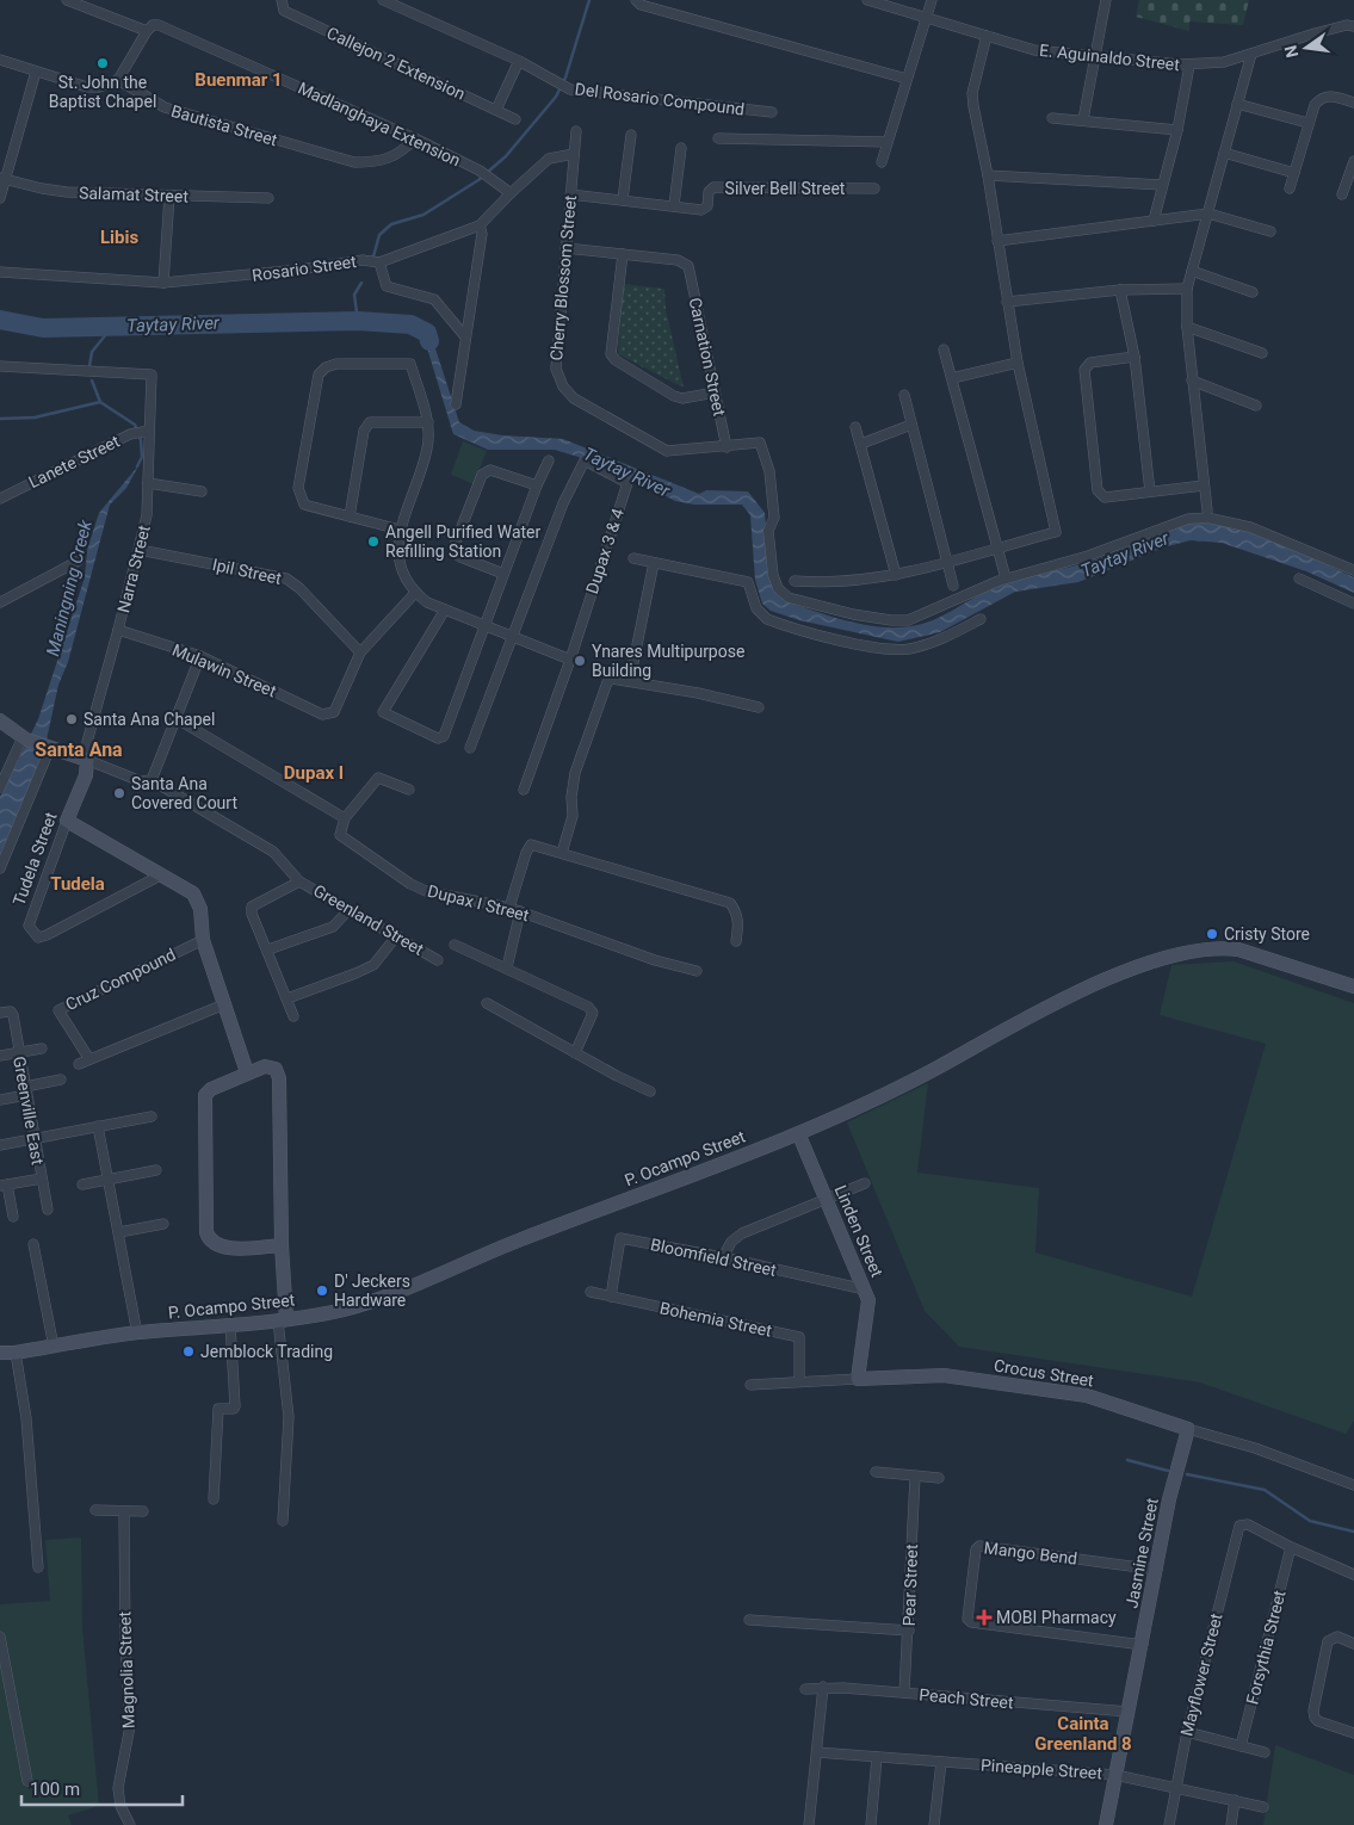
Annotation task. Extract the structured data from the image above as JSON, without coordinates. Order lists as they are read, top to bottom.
{
  "streets": {
    "street": [
      "E. Aguinaldo Street",
      "Callejon 2 Extension",
      "Del Rosario Compound",
      "Madlanghaya Extension",
      "Bautista Street",
      "Silver Bell Street",
      "Salamat Street",
      "Rosario Street",
      "Cherry Blossom Street",
      "Carnation Street",
      "Lanete Street",
      "Dupax 3 & 4",
      "Narra Street",
      "Ipil Street",
      "Mulawin Street",
      "Tudela Street",
      "Dupax I Street",
      "Greenland Street",
      "Cruz Compound",
      "Greenville East",
      "P. Ocampo Street",
      "Linden Street",
      "Bloomfield Street",
      "Bohemia Street",
      "Crocus Street",
      "Mango Bend",
      "Jasmine Street",
      "Pear Street",
      "Forsythia Street",
      "Magnolia Street",
      "Mayflower Street",
      "Peach Street",
      "Pineapple Street"
    ]
  },
  "crossings": [
    ["Madlanghaya Extension", "Bautista Street"],
    ["Madlanghaya Extension", "Rosario Street"],
    ["Silver Bell Street", "Cherry Blossom Street"],
    ["Rosario Street", "Cherry Blossom Street"],
    ["Cherry Blossom Street", "Carnation Street"],
    ["Lanete Street", "Narra Street"],
    ["Narra Street", "Ipil Street"],
    ["Narra Street", "Mulawin Street"],
    ["Narra Street", "Tudela Street"],
    ["Narra Street", "Greenland Street"],
    ["Ipil Street", "Mulawin Street"],
    ["Tudela Street", "Greenland Street"],
    ["P. Ocampo Street", "Linden Street"],
    ["Linden Street", "Bloomfield Street"],
    ["Linden Street", "Crocus Street"],
    ["Bloomfield Street", "Bohemia Street"],
    ["Bohemia Street", "Crocus Street"],
    ["Crocus Street", "Jasmine Street"],
    ["Mango Bend", "Jasmine Street"],
    ["Jasmine Street", "Peach Street"],
    ["Jasmine Street", "Pineapple Street"],
    ["Pear Street", "Peach Street"],
    ["Forsythia Street", "Mayflower Street"],
    ["Mayflower Street", "Pineapple Street"]
  ],
  "districts": [
    "Buenmar 1",
    "Libis",
    "Santa Ana",
    "Dupax I",
    "Tudela",
    "Cainta Greenland 8"
  ],
  "water": ["Taytay River", "Maningning Creek"],
  "places": {
    "other": [
      "St. John the Baptist Chapel",
      "Angell Purified Water Refilling Station",
      "Ynares Multipurpose Building",
      "Santa Ana Chapel",
      "Santa Ana Covered Court",
      "Cristy Store",
      "D' Jeckers Hardware",
      "Jemblock Trading"
    ],
    "health": ["MOBI Pharmacy"]
  },
  "scale_bar": "100 m",
  "north": "left"
}
